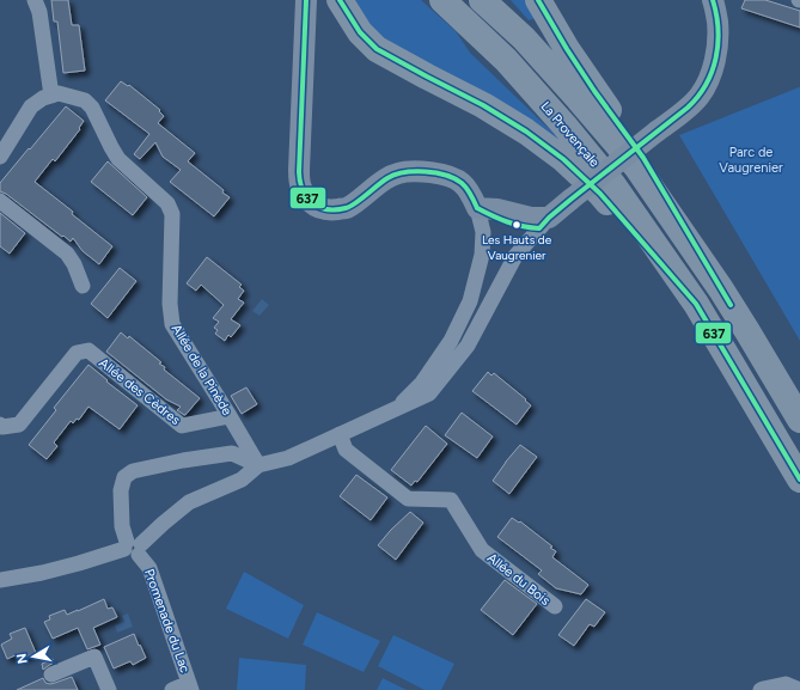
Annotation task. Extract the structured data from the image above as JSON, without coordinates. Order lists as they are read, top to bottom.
{
  "streets": {
    "highway": ["La Provençale"],
    "street": [
      "Allée de la Pinède",
      "Allée des Cèdres",
      "Allée du Bois",
      "Promenade du Lac"
    ]
  },
  "crossings": [
    ["Allée de la Pinède", "Allée des Cèdres"]
  ],
  "parks": ["Parc de Vaugrenier"],
  "places": ["Les Hauts de Vaugrenier"],
  "lines": ["transit line 637"],
  "north": "left"
}
